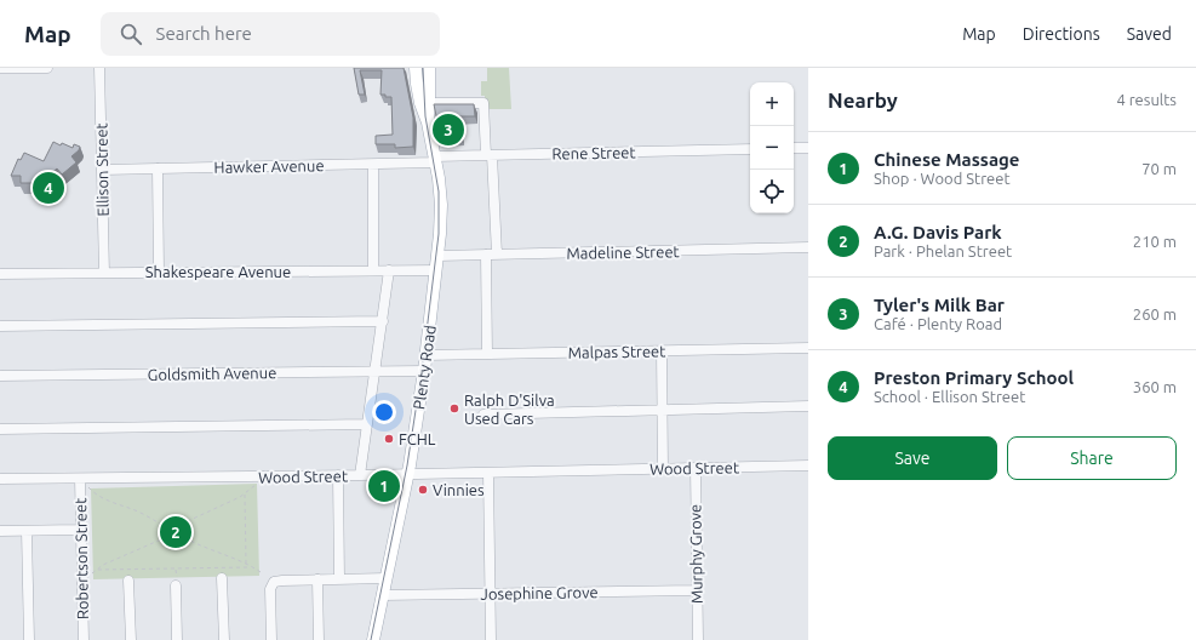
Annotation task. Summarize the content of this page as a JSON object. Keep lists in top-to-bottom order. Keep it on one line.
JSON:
{"streets":{"main road":["Plenty Road"],"street":["Rene Street","Hawker Avenue","Ellison Street","Madeline Street","Shakespeare Avenue","Malpas Street","Goldsmith Avenue","Wood Street","Murphy Grove","Robertson Street","Josephine Grove"]},"crossings":[["Rene Street","Hawker Avenue"],["Rene Street","Plenty Road"],["Hawker Avenue","Ellison Street"],["Hawker Avenue","Plenty Road"],["Ellison Street","Shakespeare Avenue"],["Madeline Street","Plenty Road"],["Shakespeare Avenue","Plenty Road"],["Malpas Street","Plenty Road"],["Plenty Road","Goldsmith Avenue"],["Plenty Road","Wood Street"],["Plenty Road","Josephine Grove"],["Wood Street","Murphy Grove"],["Wood Street","Robertson Street"],["Murphy Grove","Josephine Grove"]],"places":["Ralph D'Silva Used Cars","FCHL","Vinnies"],"page":{"header":"Map","search":"Search here","nav":["Map","Directions","Saved"],"heading":["Nearby","4 results"],"map_buttons":["+","−"],"pins":["3","4","1","2"],"list":[{"mark":"1","name":"Chinese Massage","note":"Shop · Wood Street","value":"70 m"},{"mark":"2","name":"A.G. Davis Park","note":"Park · Phelan Street","value":"210 m"},{"mark":"3","name":"Tyler's Milk Bar","note":"Café · Plenty Road","value":"260 m"},{"mark":"4","name":"Preston Primary School","note":"School · Ellison Street","value":"360 m"}],"buttons":["Save","Share"]}}
